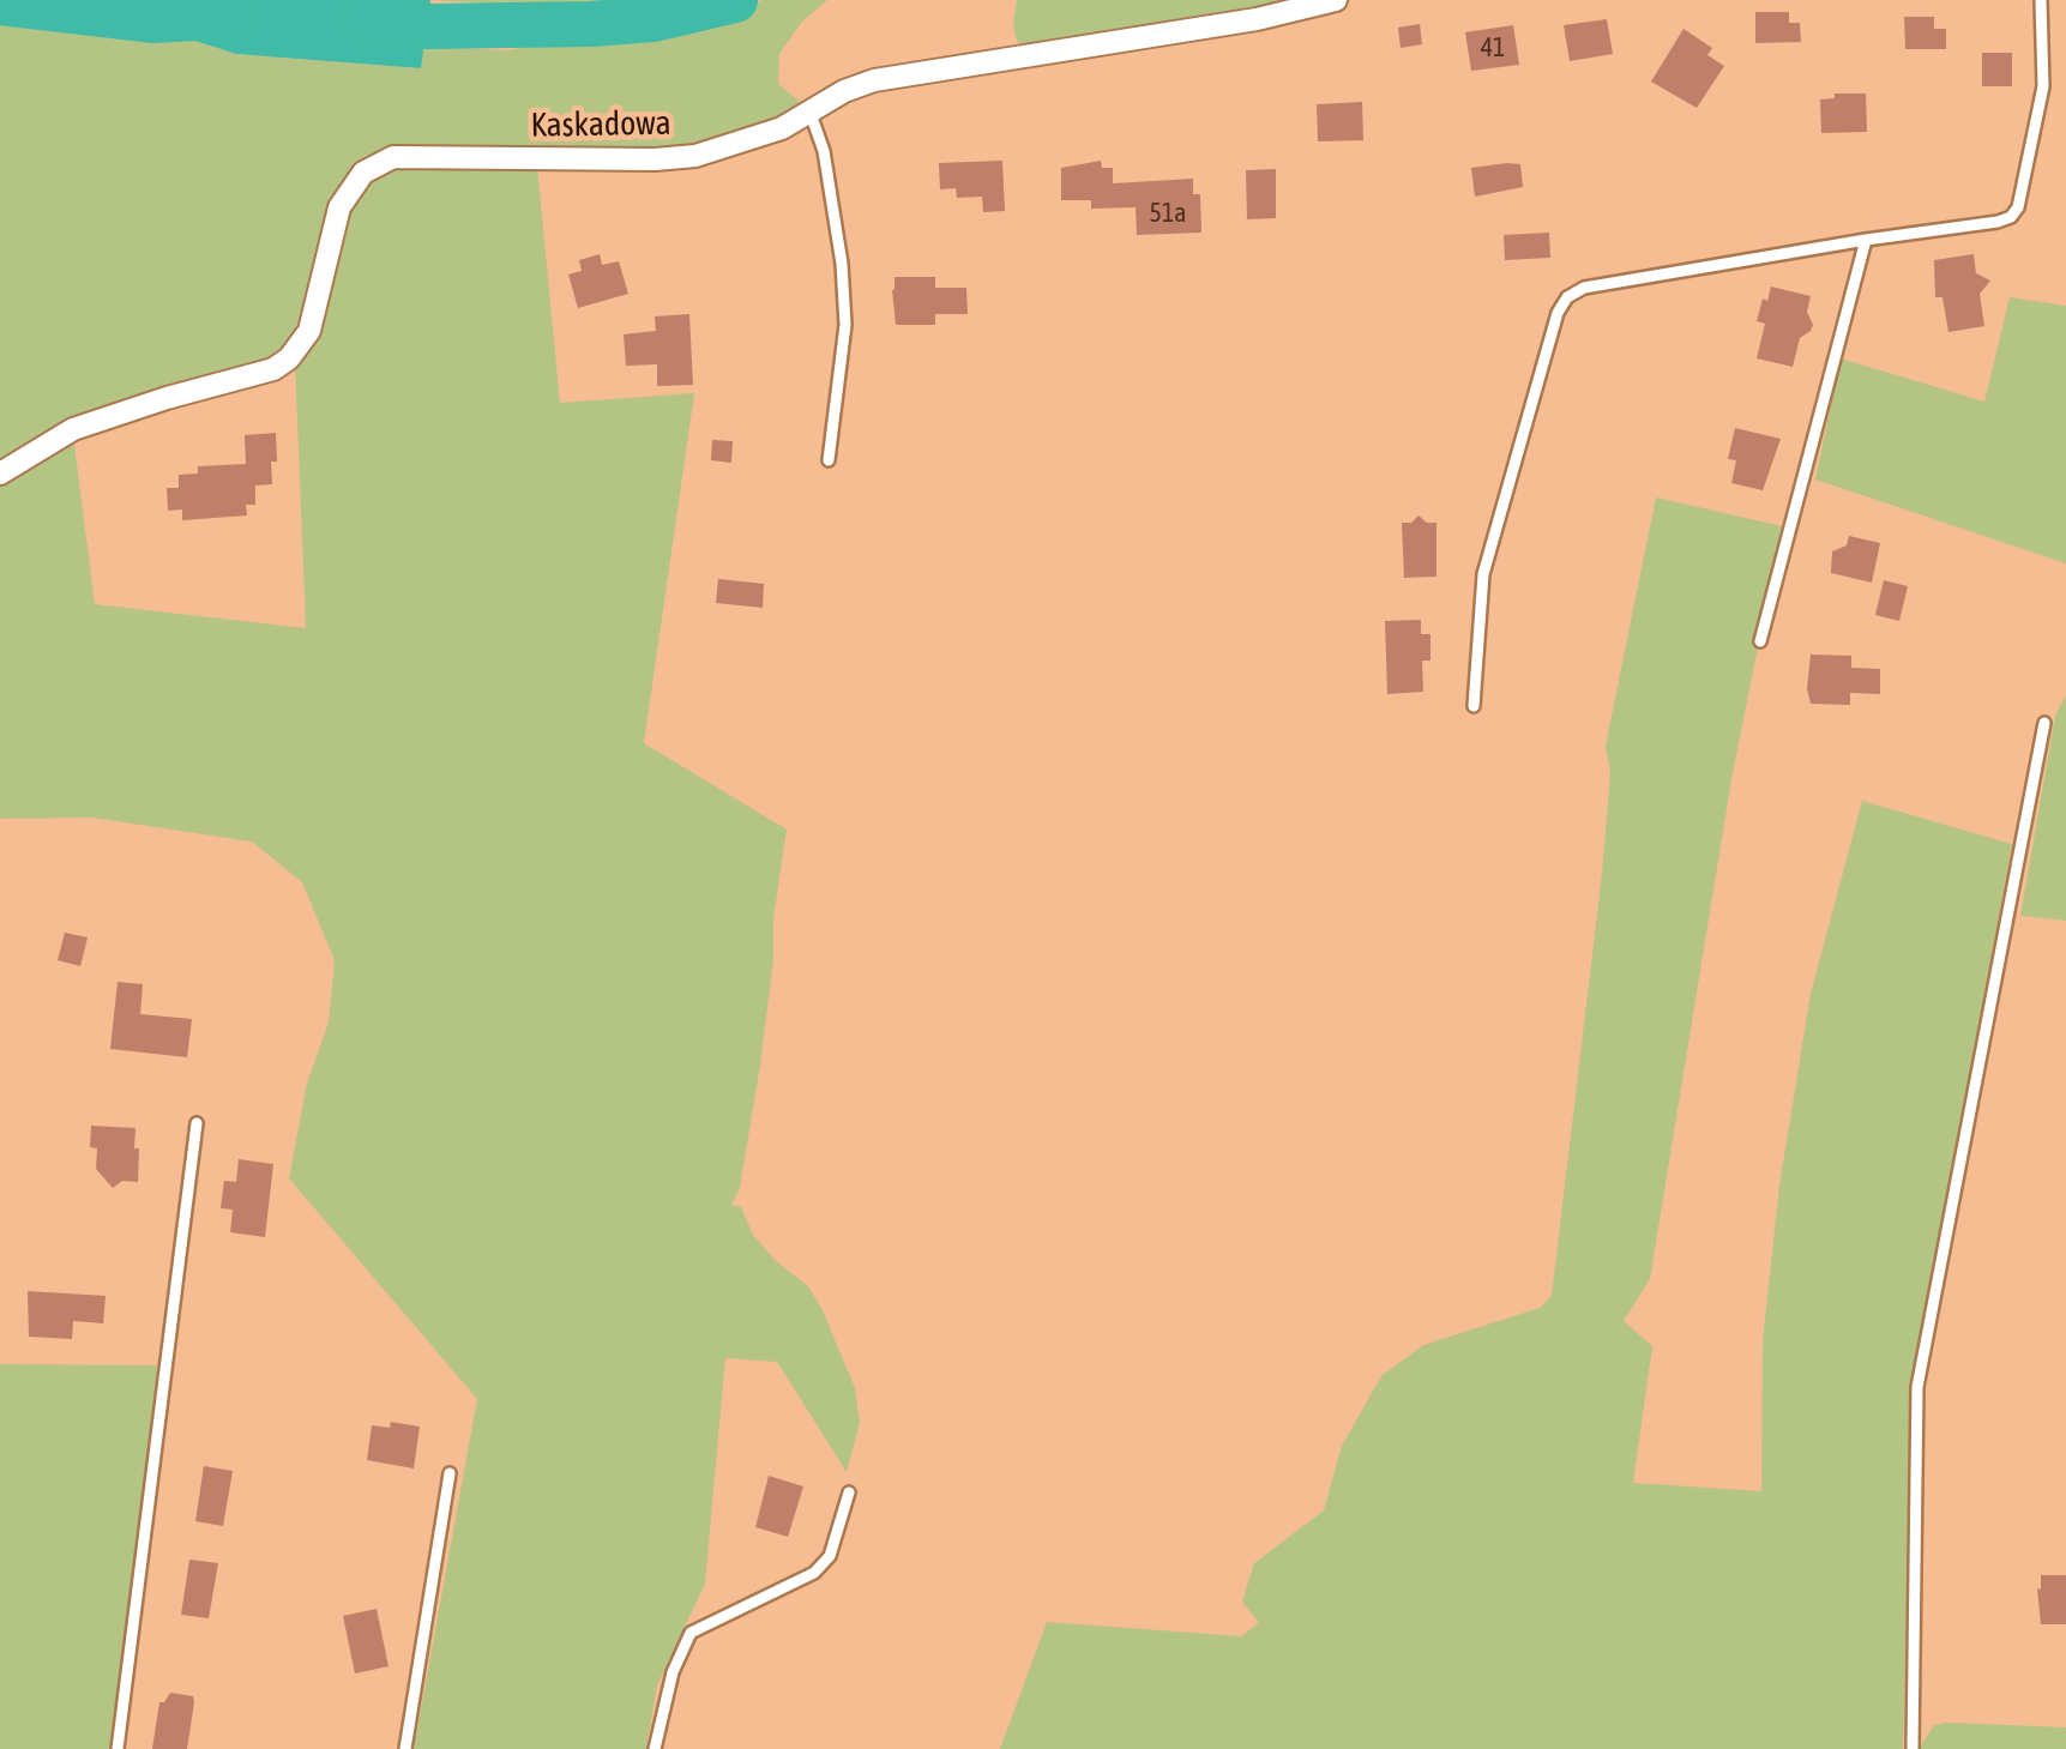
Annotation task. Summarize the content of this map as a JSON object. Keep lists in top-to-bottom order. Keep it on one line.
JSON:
{"streets":{"street":["Kaskadowa"]},"house_numbers":["41","51a"]}
